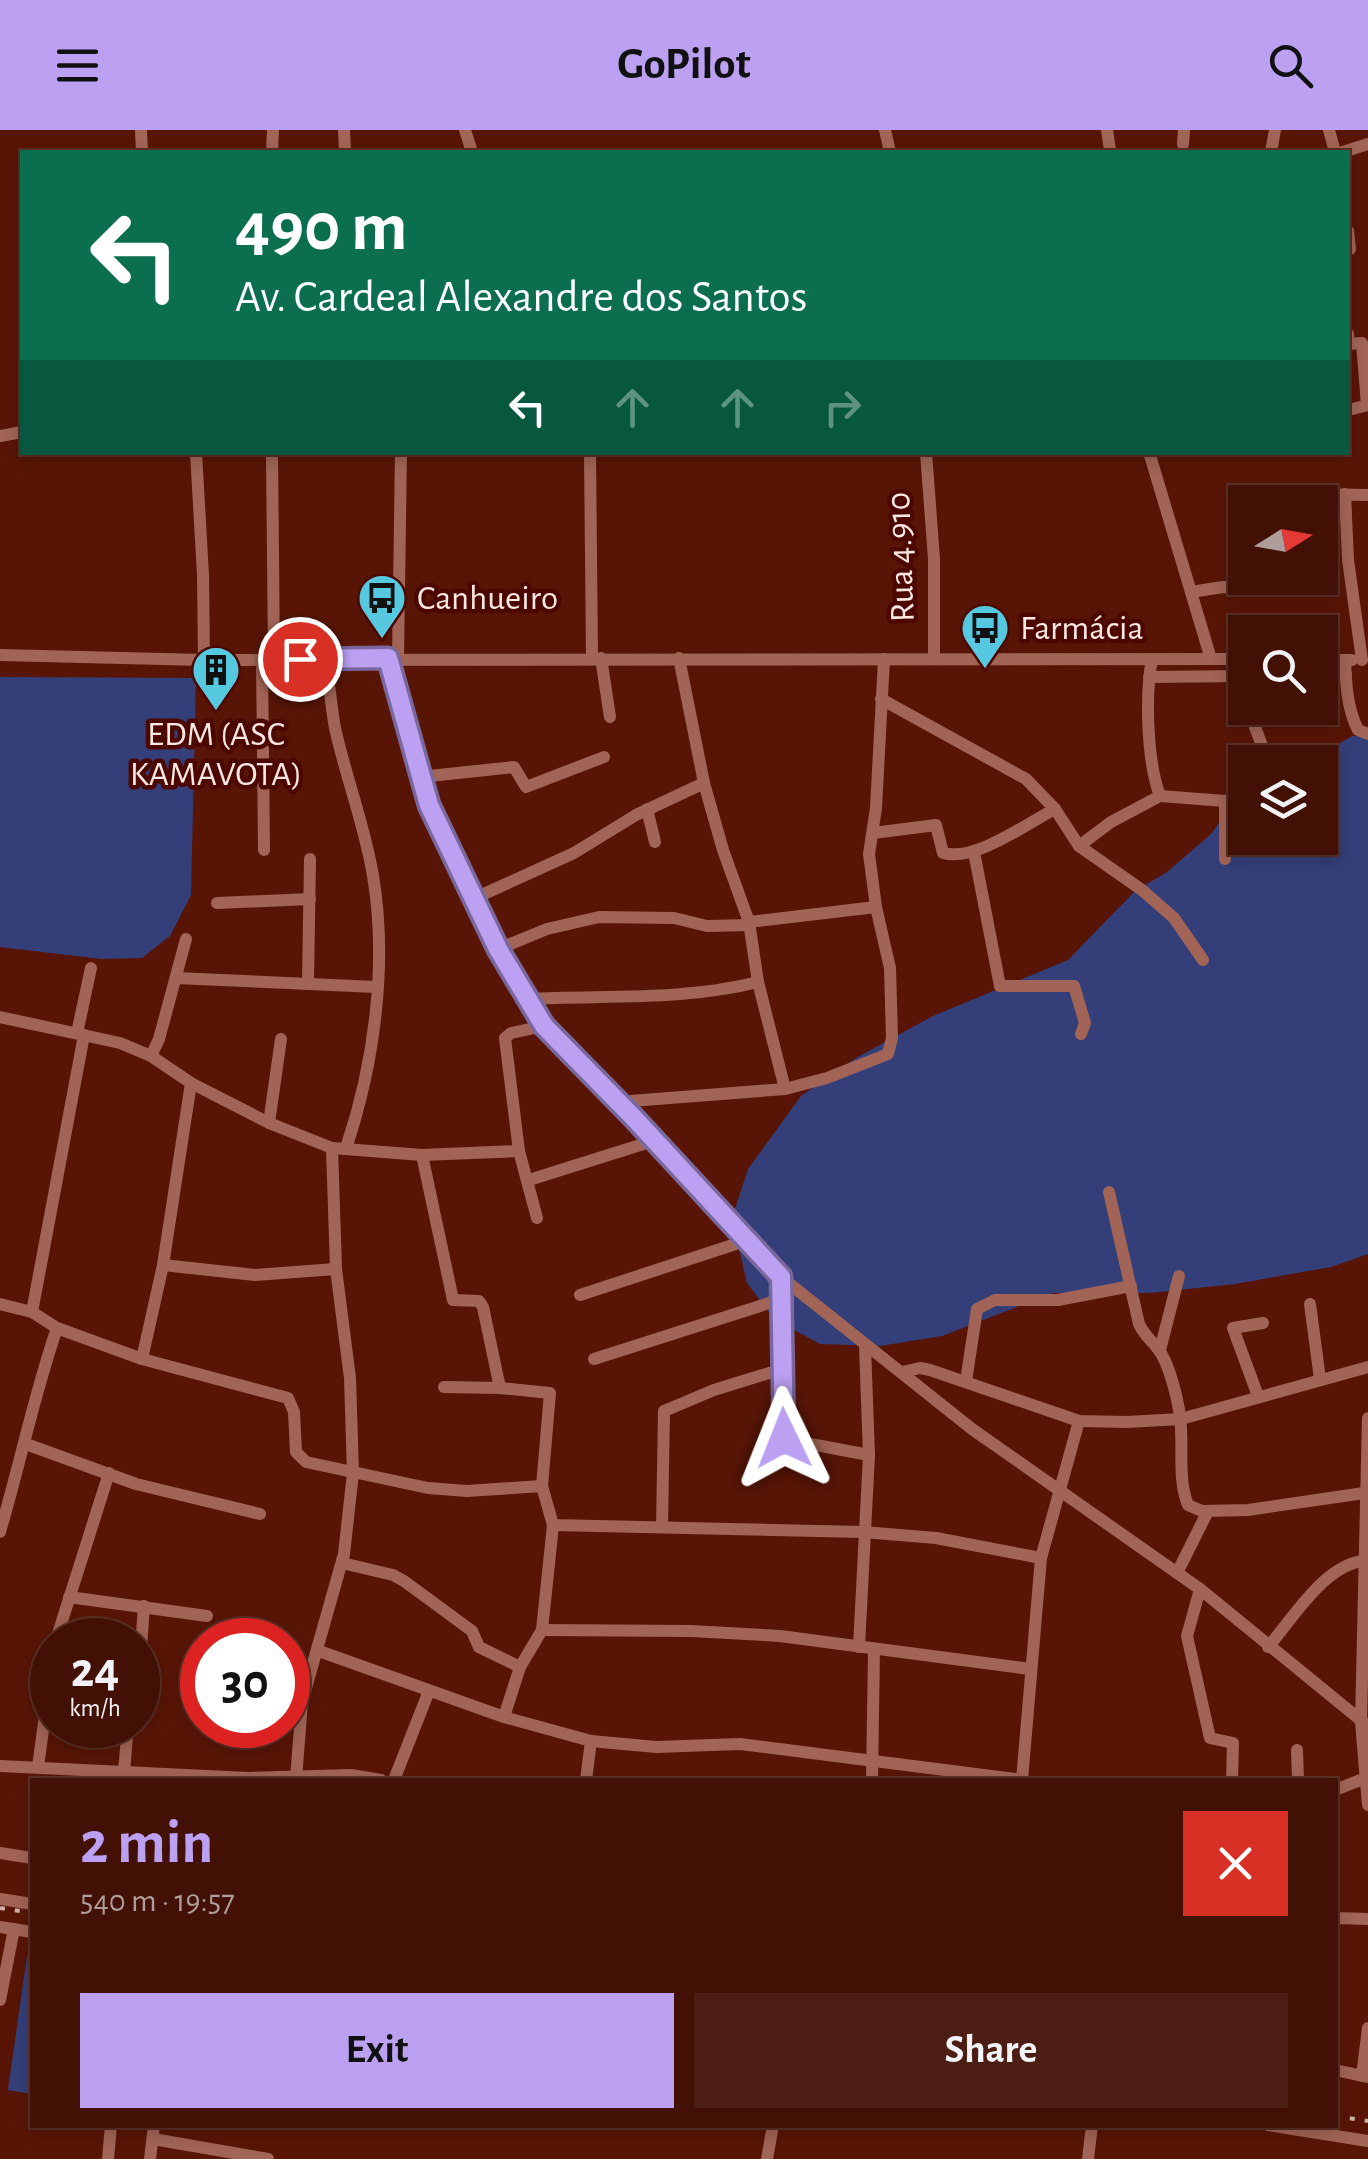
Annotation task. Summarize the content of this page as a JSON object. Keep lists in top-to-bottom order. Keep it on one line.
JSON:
{"streets":{"street":["Rua 4.910"]},"places":{"bus stop":["Canhueiro","Farmácia"],"building":["EDM (ASC KAMAVOTA)"]},"north":"right","page":{"header":"GoPilot","turn":["490 m","Av. Cardeal Alexandre dos Santos"],"speed":"24 km/h","limit":"30","heading":["2 min","540 m · 19:57"],"buttons":["Exit","Share"]}}
